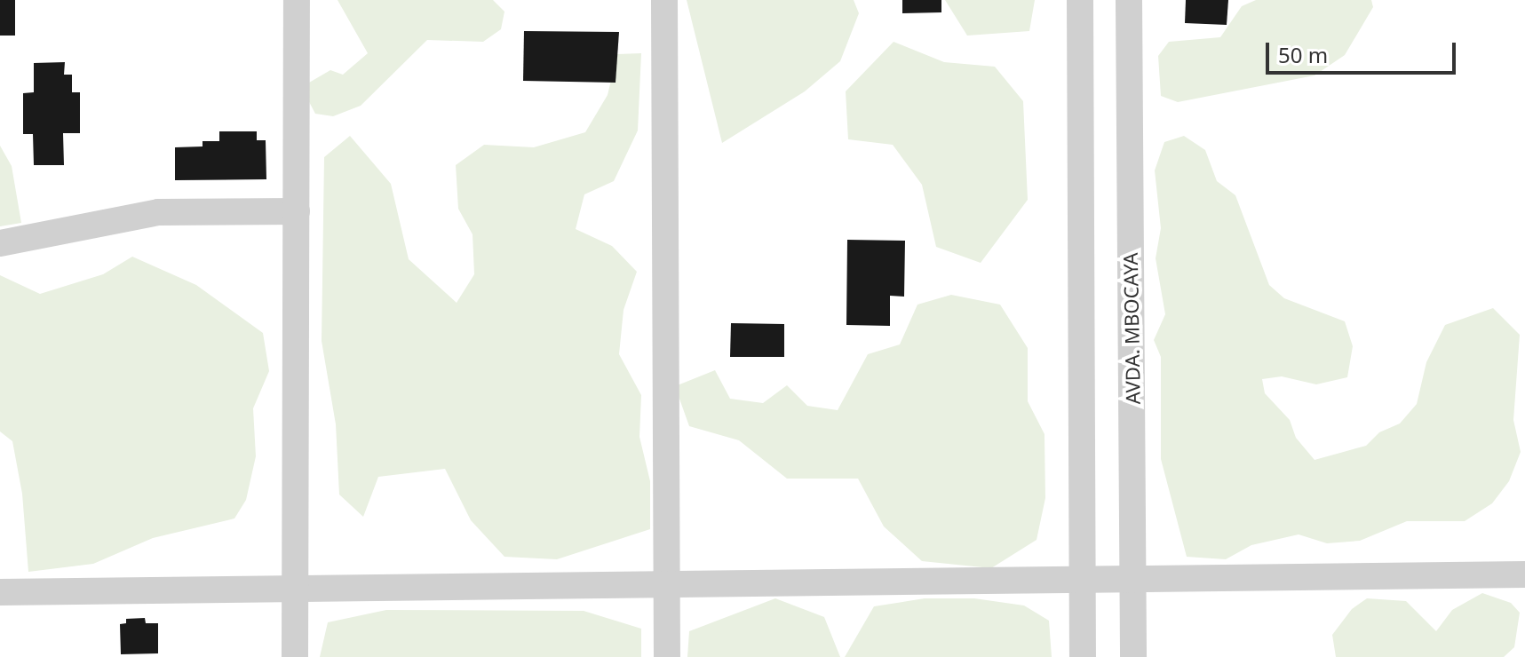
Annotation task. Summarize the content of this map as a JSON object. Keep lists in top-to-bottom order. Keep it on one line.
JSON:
{"streets":{"street":["AVDA. MBOCAYA"]},"scale_bar":"50 m"}
